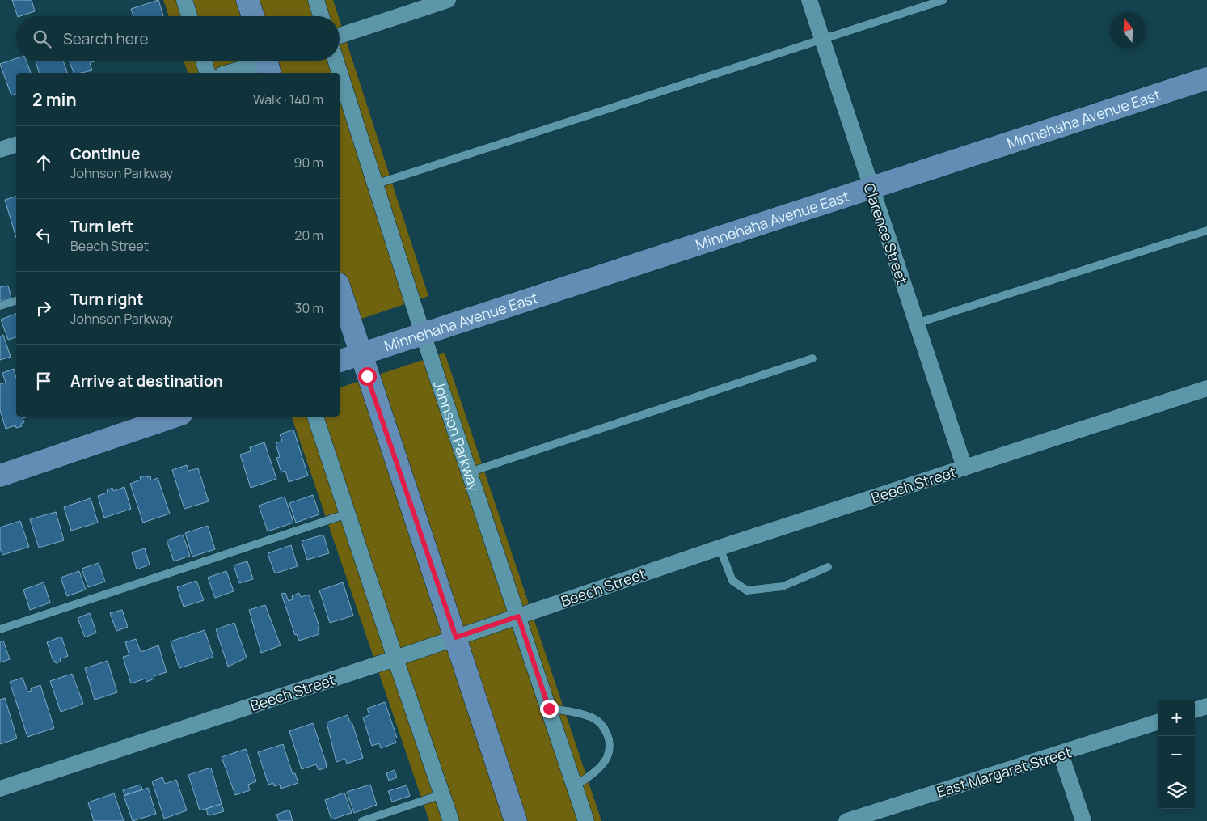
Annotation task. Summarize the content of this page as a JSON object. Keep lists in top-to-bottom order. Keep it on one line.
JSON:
{"streets":{"main road":["Minnehaha Avenue East"],"street":["Clarence Street","Johnson Parkway","Beech Street","East Margaret Street"]},"crossings":[["Minnehaha Avenue East","Clarence Street"],["Minnehaha Avenue East","Johnson Parkway"],["Clarence Street","Beech Street"],["Johnson Parkway","Beech Street"]],"north":"top","page":{"search":"Search here","heading":["2 min","Walk · 140 m"],"list":[["Continue","Johnson Parkway","90 m"],["Turn left","Beech Street","20 m"],["Turn right","Johnson Parkway","30 m"],"Arrive at destination"],"map_buttons":["+","−"]}}
